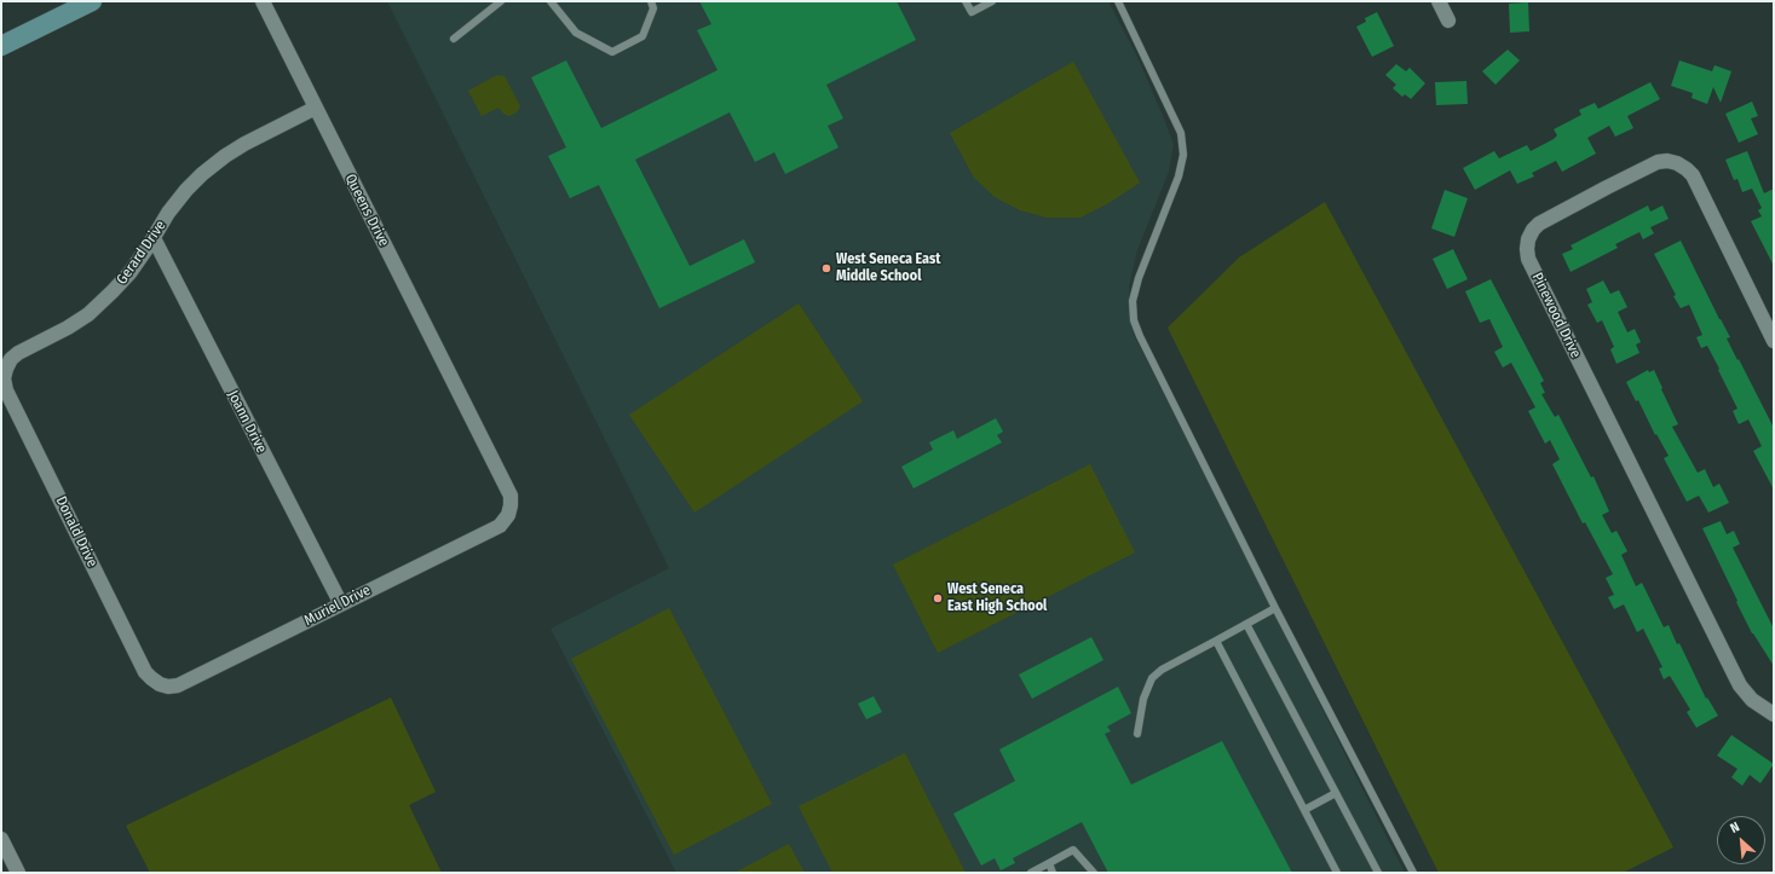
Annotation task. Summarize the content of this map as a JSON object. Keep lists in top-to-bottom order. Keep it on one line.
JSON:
{"streets":{"street":["Queens Drive","Gerard Drive","Pinewood Drive","Joann Drive","Donald Drive","Muriel Drive"]},"crossings":[["Queens Drive","Gerard Drive"],["Queens Drive","Muriel Drive"],["Gerard Drive","Joann Drive"],["Gerard Drive","Donald Drive"],["Joann Drive","Muriel Drive"],["Donald Drive","Muriel Drive"]],"places":["West Seneca East Middle School","West Seneca East High School"],"north":"top left"}
